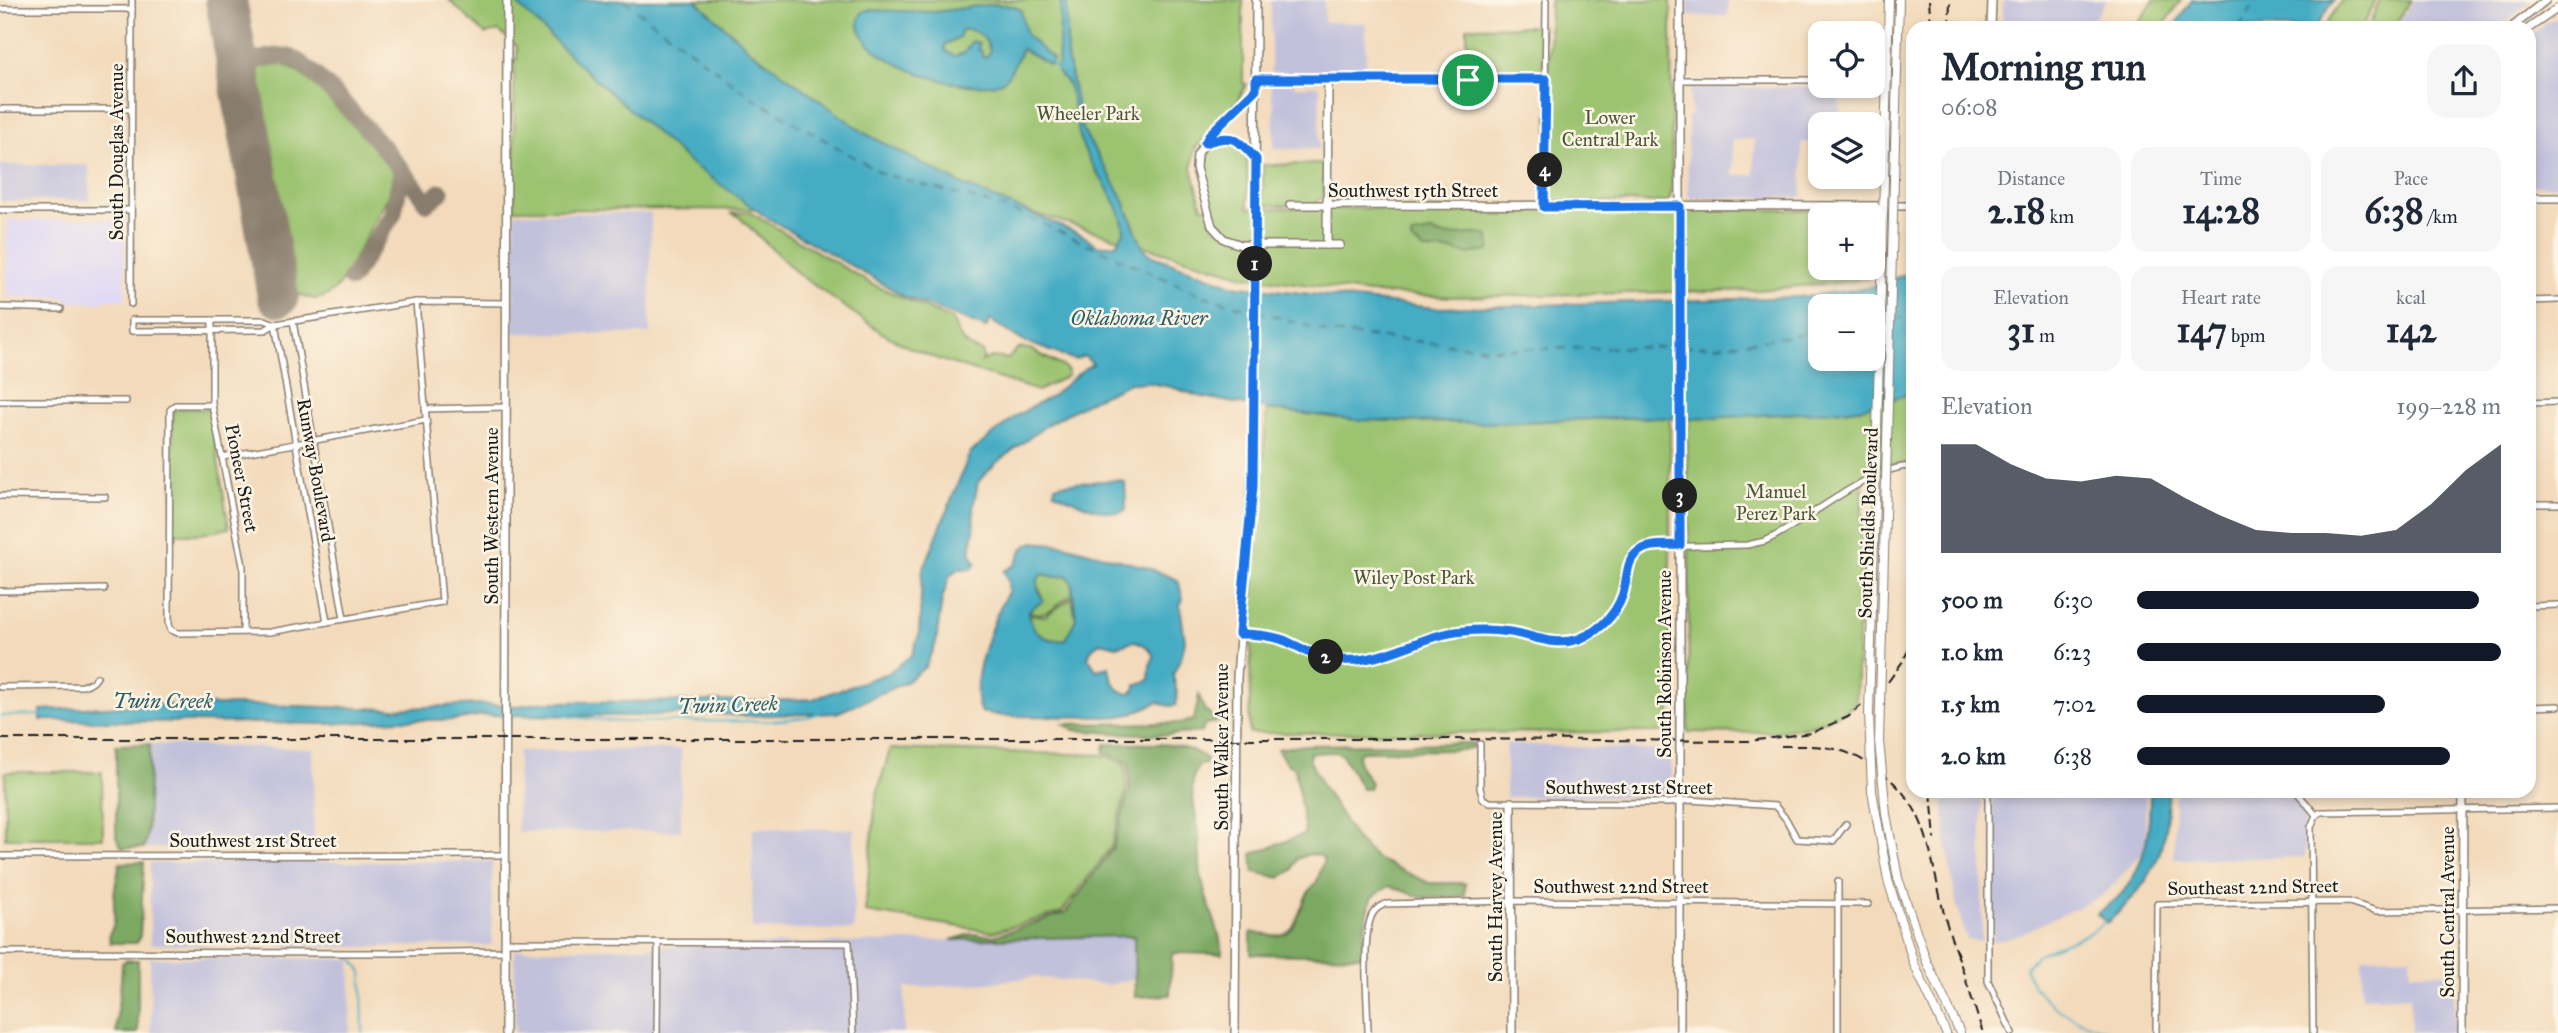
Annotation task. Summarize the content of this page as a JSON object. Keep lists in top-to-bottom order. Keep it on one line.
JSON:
{"streets":{"main road":["Southwest 15th Street","South Western Avenue","South Shields Boulevard","South Robinson Avenue","South Walker Avenue","South Harvey Avenue","South Central Avenue"],"street":["South Douglas Avenue","Runway Boulevard","Pioneer Street","Southwest 21st Street","Southwest 22nd Street","Southeast 22nd Street"]},"crossings":[["Southwest 15th Street","South Robinson Avenue"],["South Western Avenue","Southwest 21st Street"],["South Western Avenue","Southwest 22nd Street"],["South Robinson Avenue","Southwest 21st Street"],["South Robinson Avenue","Southwest 22nd Street"],["Southwest 21st Street","South Harvey Avenue"],["Southwest 22nd Street","South Harvey Avenue"],["Southeast 22nd Street","South Central Avenue"]],"water":["Oklahoma River","Twin Creek"],"parks":["Wheeler Park","Lower Central Park","Manuel Perez Park","Wiley Post Park"],"page":{"map_buttons":["+","−"],"heading":["Morning run","06:08"],"stats":[["Distance","2.18 km"],["Time","14:28"],["Pace","6:38 /km"],["Elevation","31 m"],["Heart rate","147 bpm"],["kcal","142"]],"pins":["4","1","3","2"],"chart":["Elevation","199–228 m"],"list":[{"name":"500 m","note":"6:30"},{"name":"1.0 km","note":"6:23"},{"name":"1.5 km","note":"7:02"},{"name":"2.0 km","note":"6:38"}]}}
